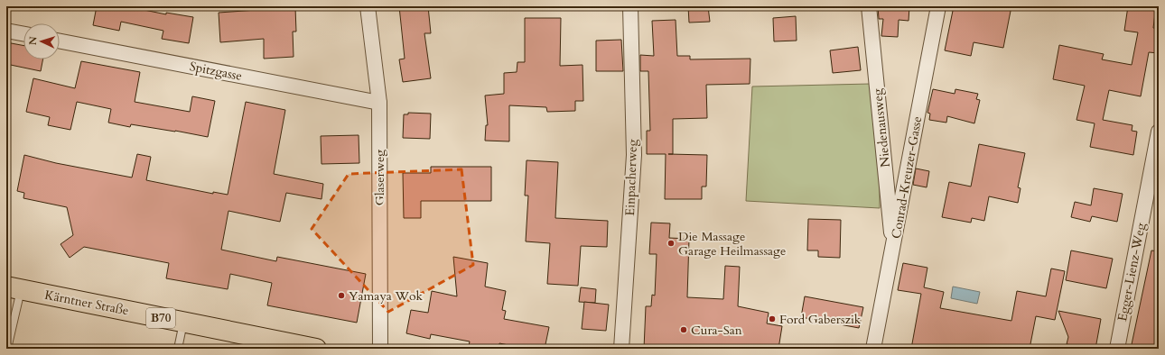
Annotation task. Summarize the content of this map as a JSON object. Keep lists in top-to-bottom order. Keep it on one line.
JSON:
{"streets":{"main road":["Kärntner Straße","B70"],"street":["Spitzgasse","Niedenausweg","Glaserweg","Einpacherweg","Conrad-Kreuzer-Gasse","Egger-Lienz-Weg"]},"crossings":[["Spitzgasse","Glaserweg"],["Niedenausweg","Conrad-Kreuzer-Gasse"]],"places":["Die Massage Garage Heilmassage","Yamaya Wok","Ford Gaberszik","Cura-San"],"north":"left"}
